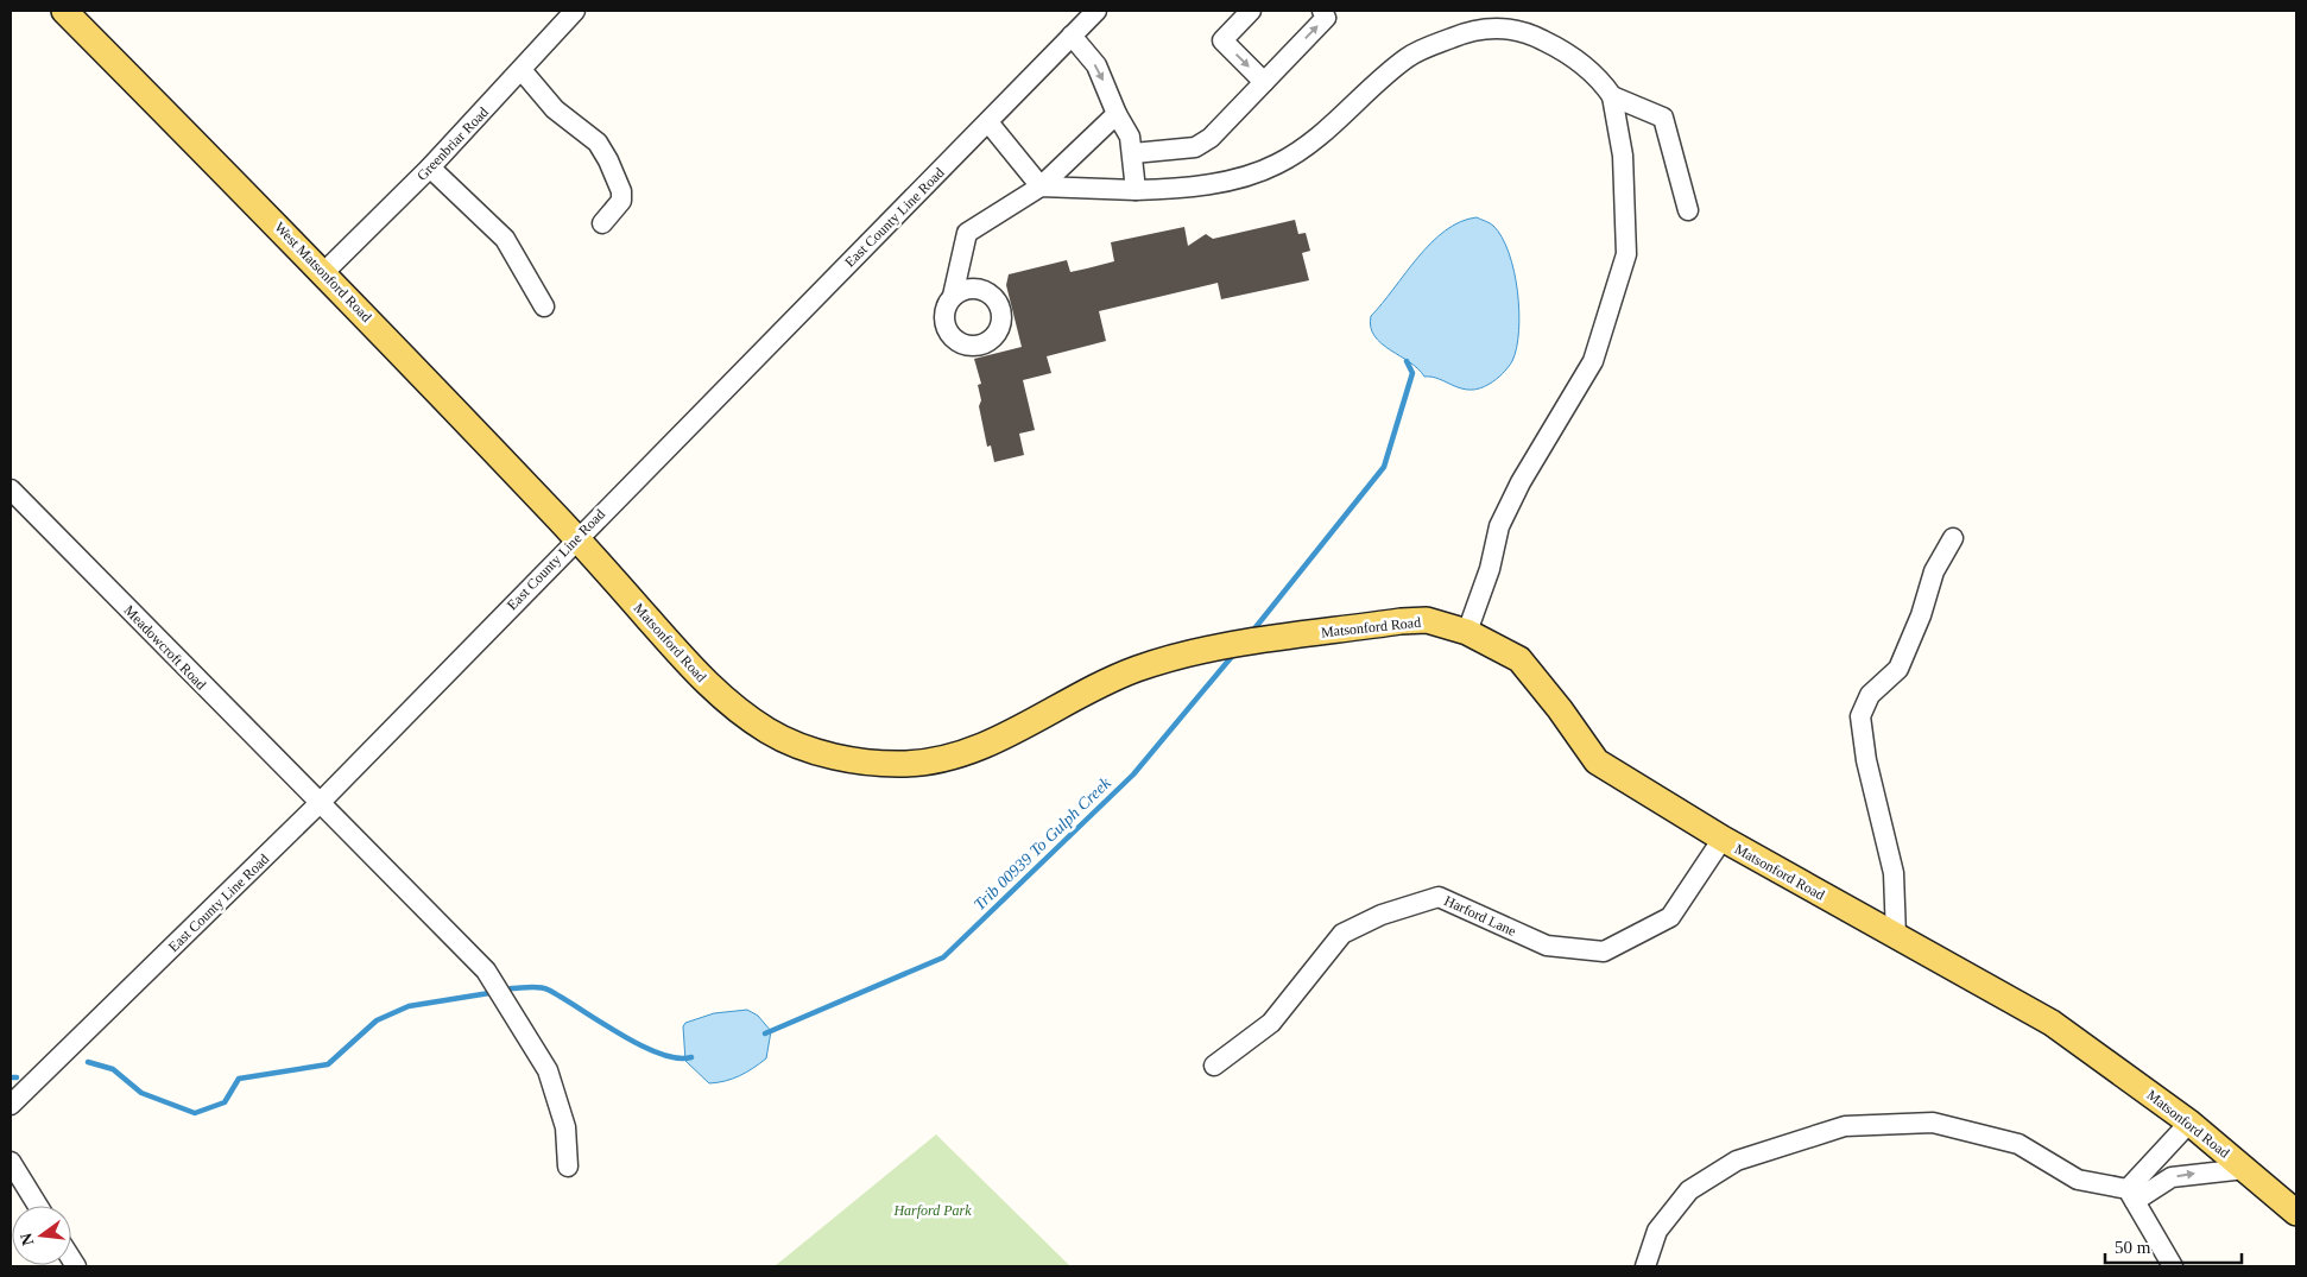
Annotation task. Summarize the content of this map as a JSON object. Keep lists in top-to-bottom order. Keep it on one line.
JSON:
{"streets":{"main road":["West Matsonford Road","Matsonford Road"],"street":["Greenbriar Road","East County Line Road","Meadowcroft Road","Harford Lane"]},"crossings":[["Greenbriar Road","West Matsonford Road"],["East County Line Road","West Matsonford Road"],["East County Line Road","Matsonford Road"],["East County Line Road","Meadowcroft Road"],["West Matsonford Road","Matsonford Road"],["Matsonford Road","Harford Lane"]],"water":["Trib 00939 To Gulph Creek"],"parks":["Harford Park"],"scale_bar":"50 m","north":"left"}
